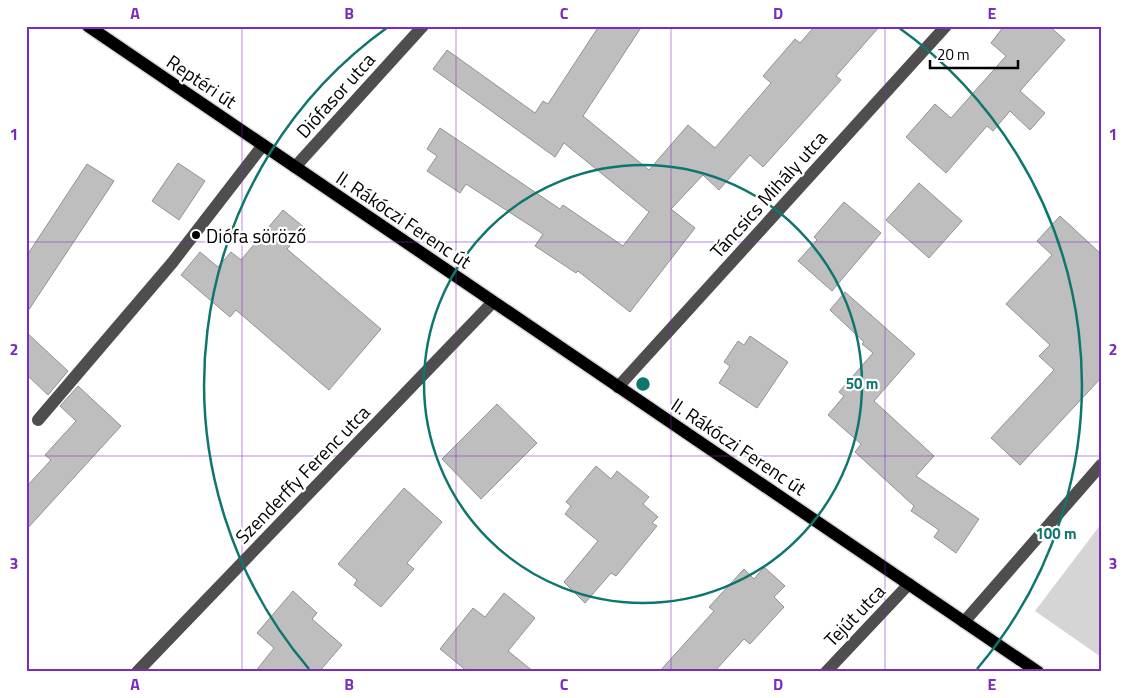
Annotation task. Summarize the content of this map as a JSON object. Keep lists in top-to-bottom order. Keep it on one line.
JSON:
{"streets":{"main road":["Reptéri út","II. Rákóczi Ferenc út"],"street":["Diófasor utca","Táncsics Mihály utca","Szenderffy Ferenc utca","Tejút utca"]},"crossings":[["Reptéri út","Diófasor utca"],["Reptéri út","II. Rákóczi Ferenc út"],["Diófasor utca","II. Rákóczi Ferenc út"],["Táncsics Mihály utca","II. Rákóczi Ferenc út"],["II. Rákóczi Ferenc út","Szenderffy Ferenc utca"],["II. Rákóczi Ferenc út","Tejút utca"]],"places":["Diófa söröző"],"scale_bar":"20 m","grid":{"columns":["A","B","C","D","E"],"rows":["1","2","3"]},"rings":["50 m","100 m"]}
